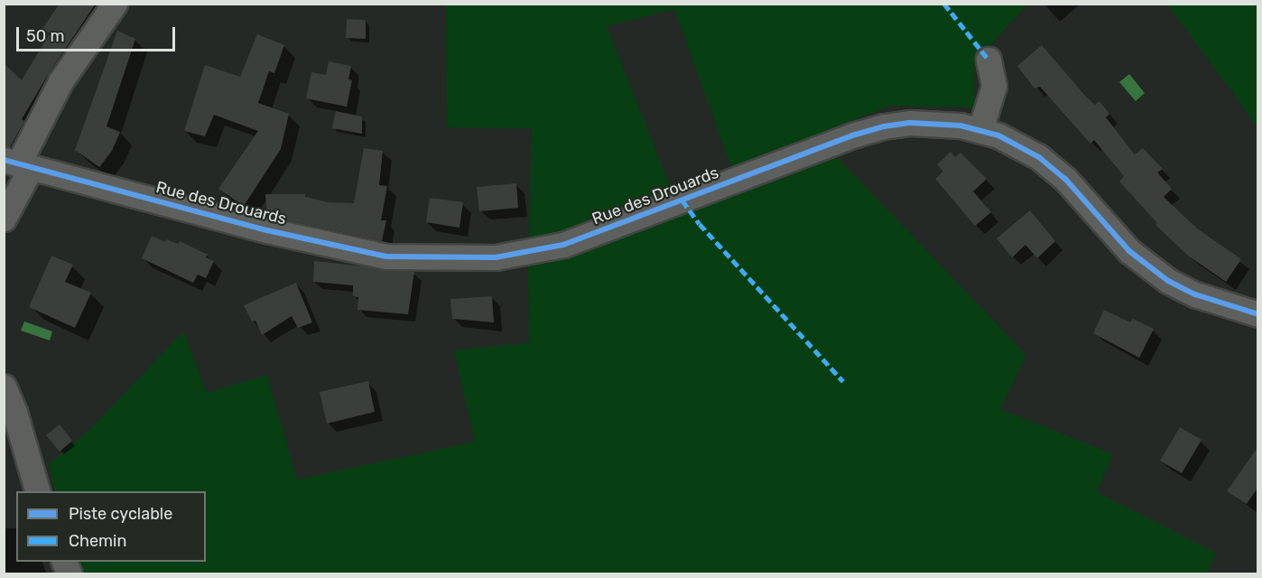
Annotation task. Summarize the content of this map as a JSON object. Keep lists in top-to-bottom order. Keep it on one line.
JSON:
{"streets":{"street":["Rue des Drouards"]},"legend":["Piste cyclable","Chemin"],"scale_bar":"50 m"}
